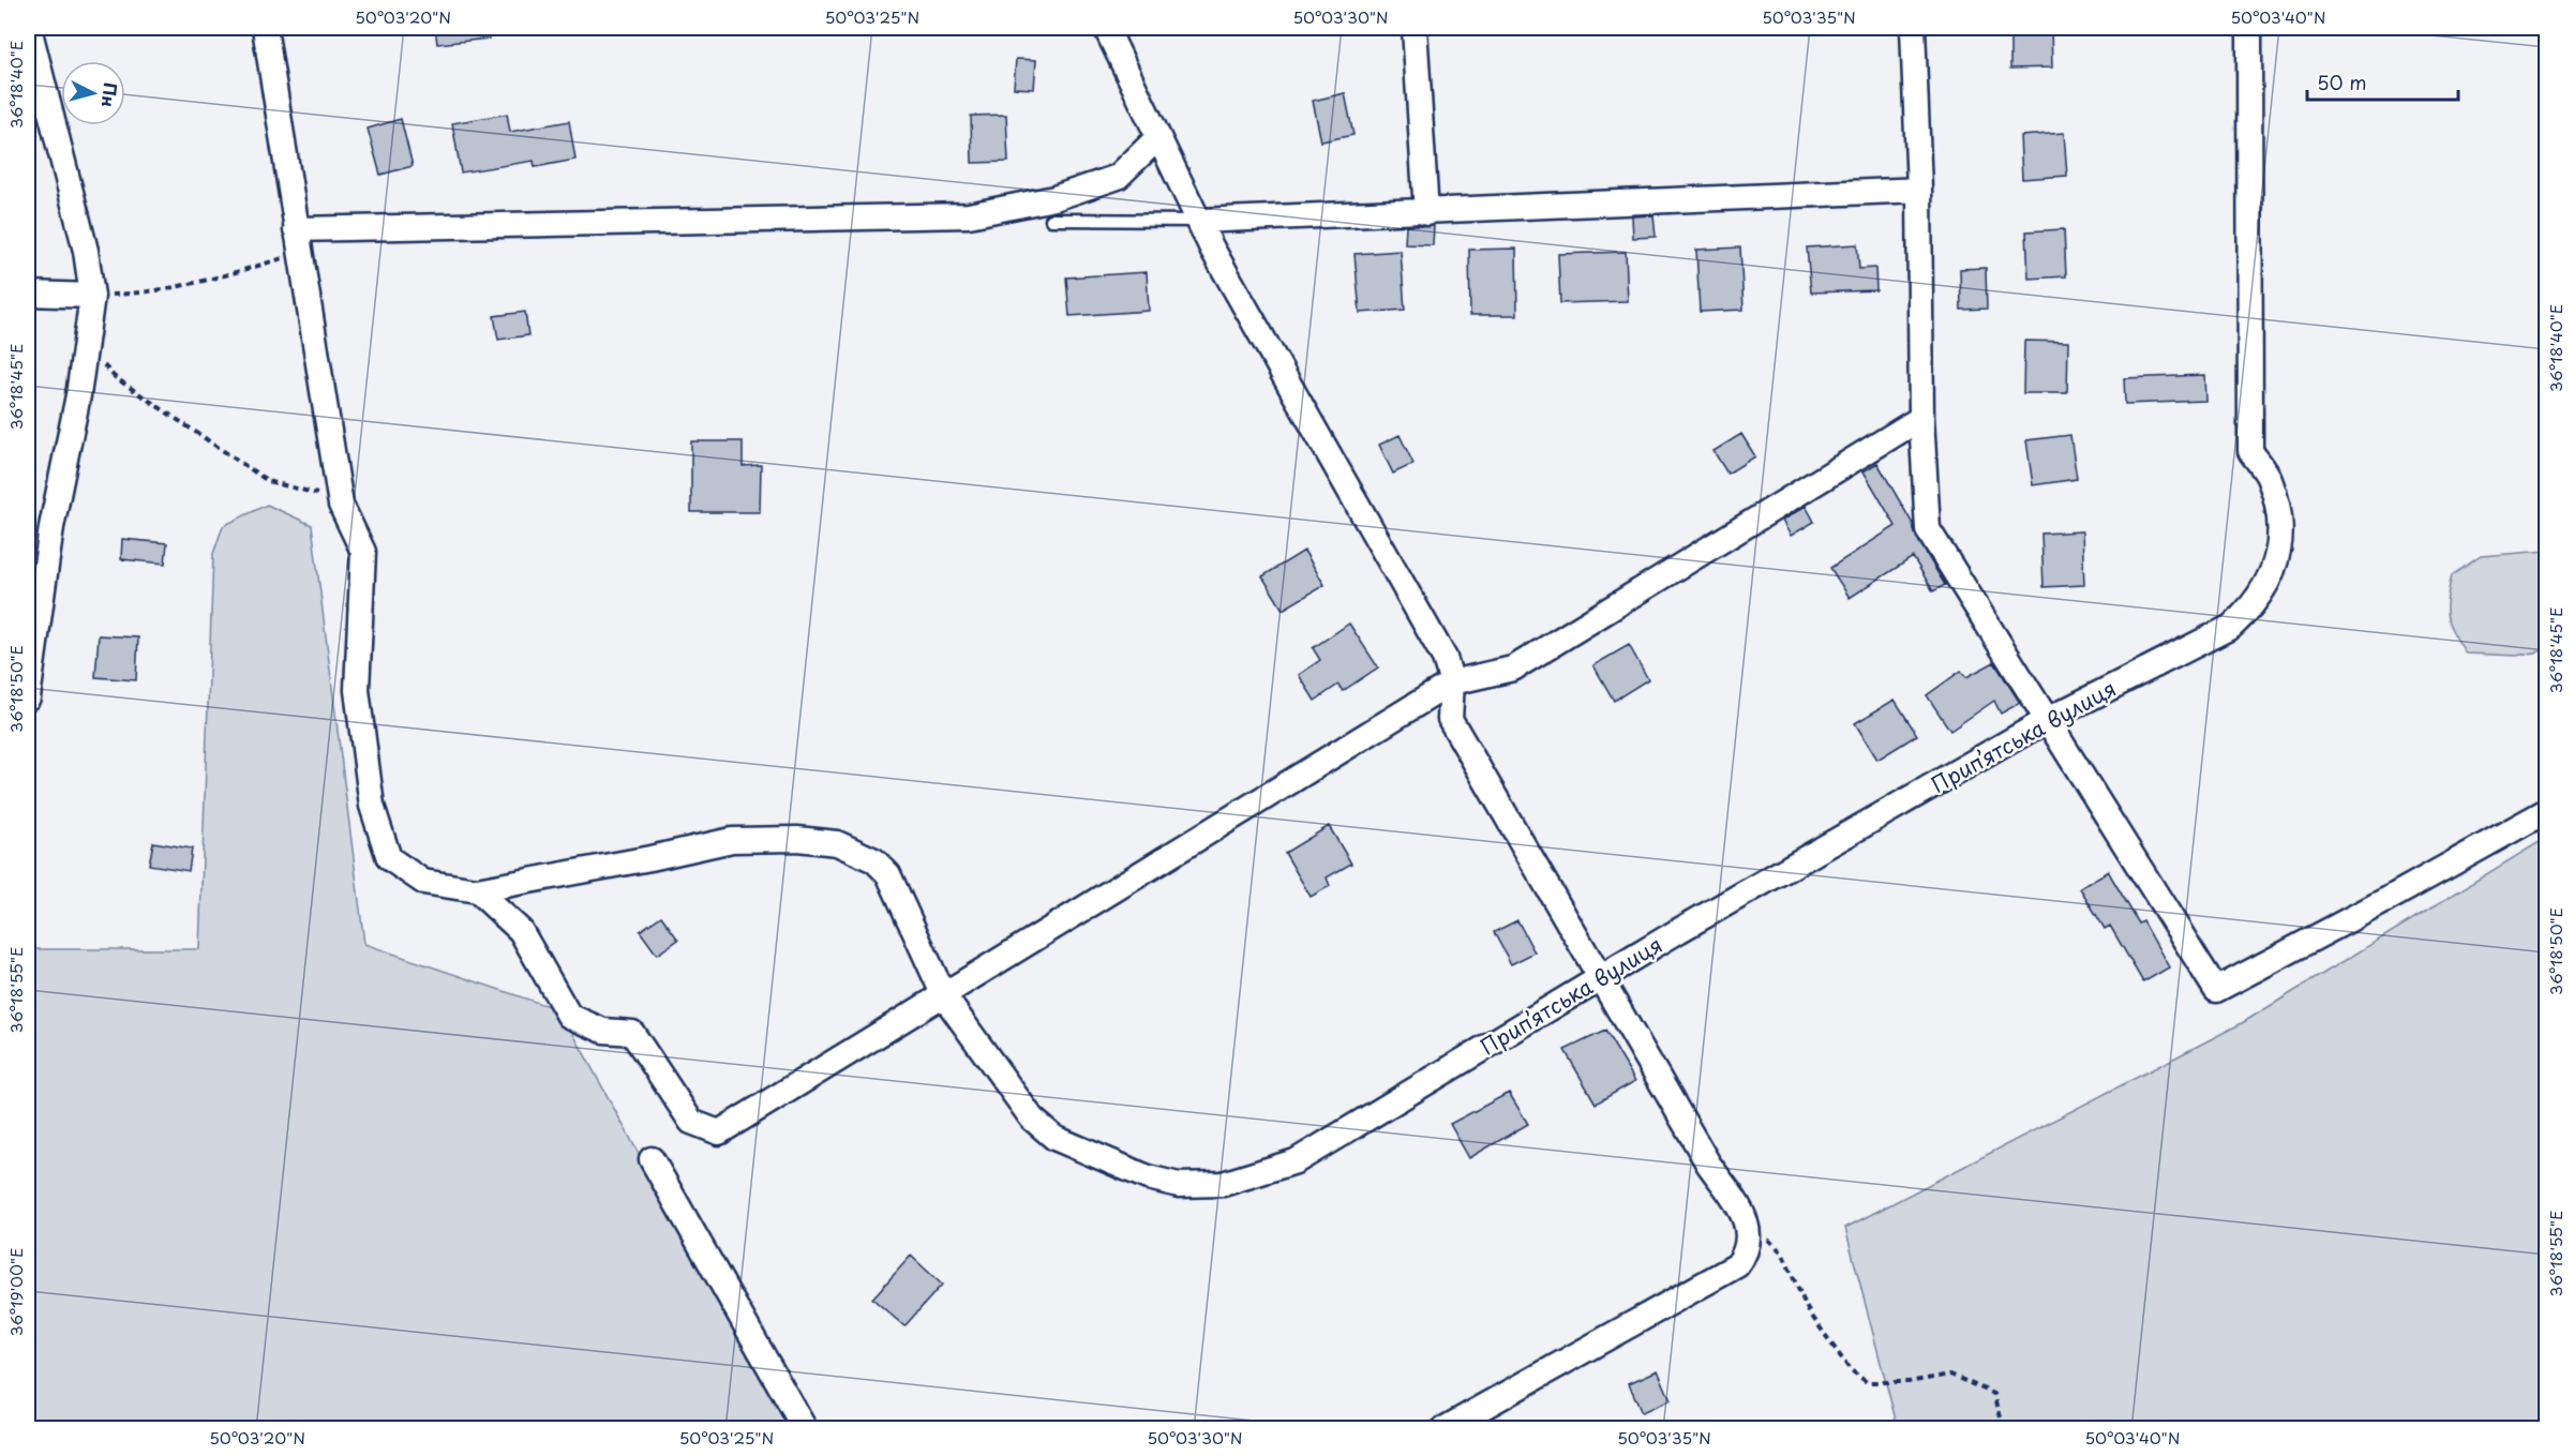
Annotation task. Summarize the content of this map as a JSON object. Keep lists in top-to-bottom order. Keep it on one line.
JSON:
{"streets":{"street":["Прип’ятська вулиця"]},"scale_bar":"50 m","north":"right","coordinates":["50°03'20\"N","50°03'25\"N","50°03'30\"N","50°03'35\"N","50°03'40\"N","36°18'40\"E","36°18'45\"E","36°18'50\"E","36°18'55\"E","36°19'00\"E"]}
